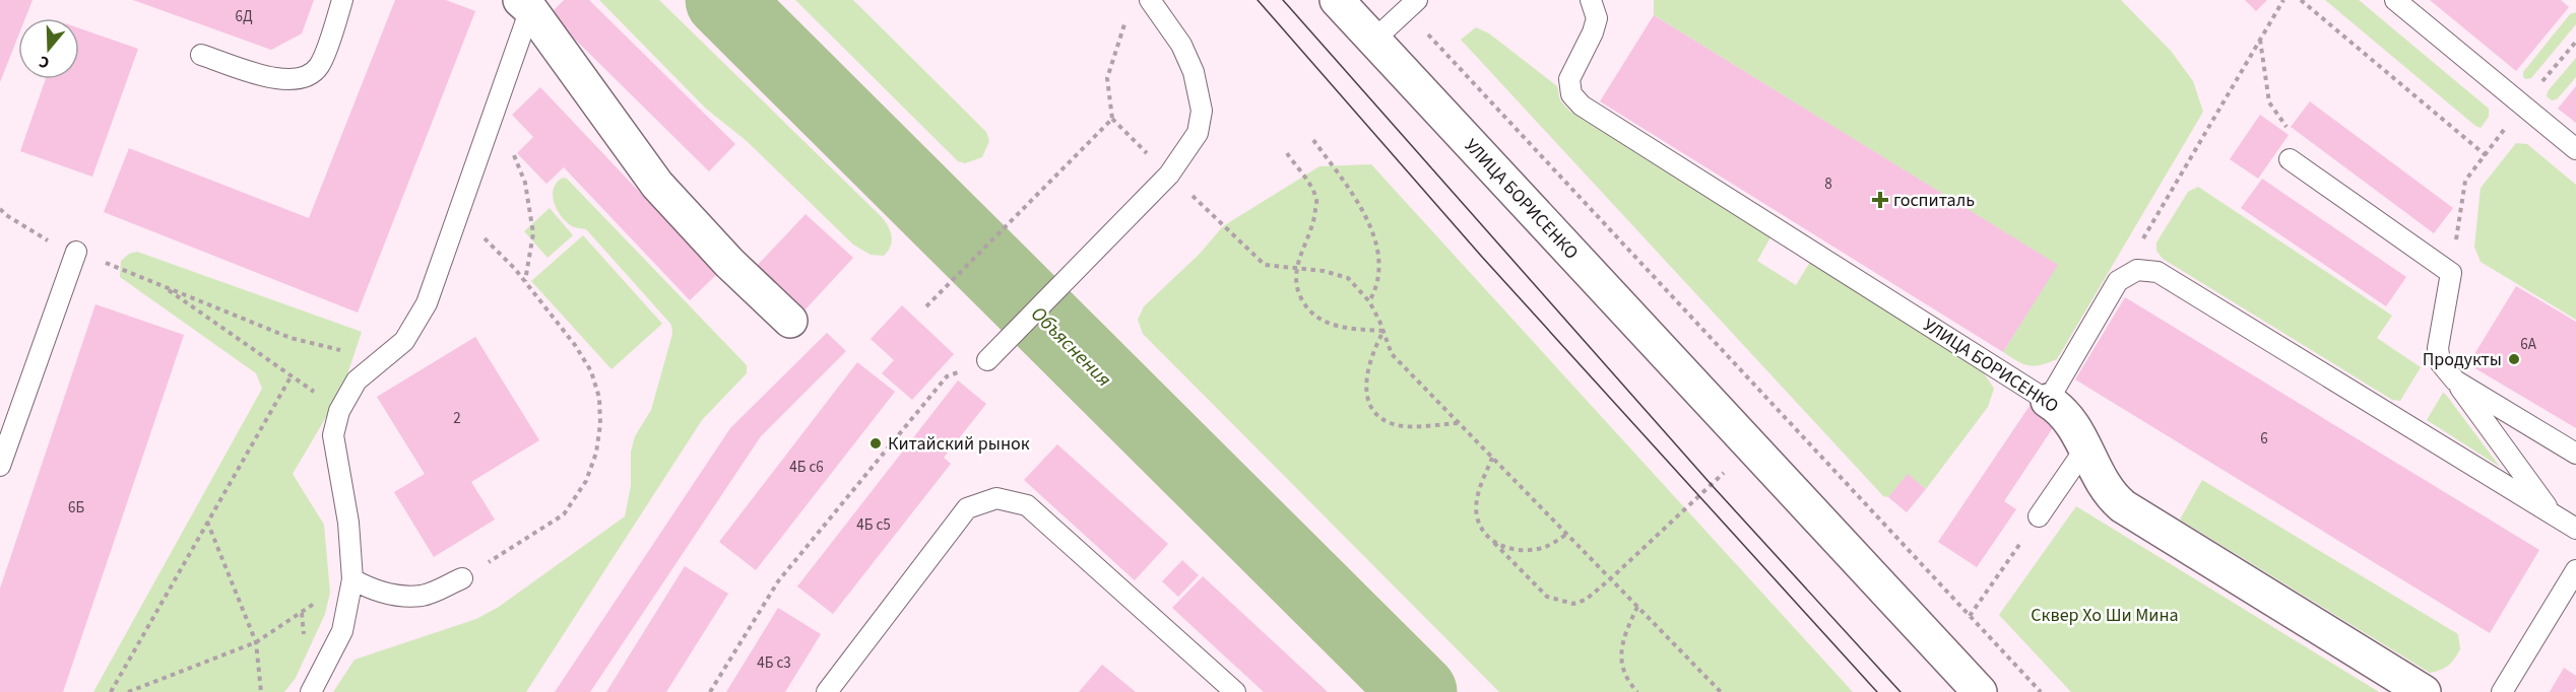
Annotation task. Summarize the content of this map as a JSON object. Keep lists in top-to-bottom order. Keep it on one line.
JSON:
{"streets":{"main road":["УЛИЦА БОРИСЕНКО"]},"water":["Объяснения"],"parks":["Сквер Хо Ши Мина"],"places":{"health":["госпиталь"],"other":["Продукты","Китайский рынок"]},"house_numbers":["6Д","8","6А","2","6","4Б с6","6Б","4Б с5","4Б с3"],"north":"bottom"}
